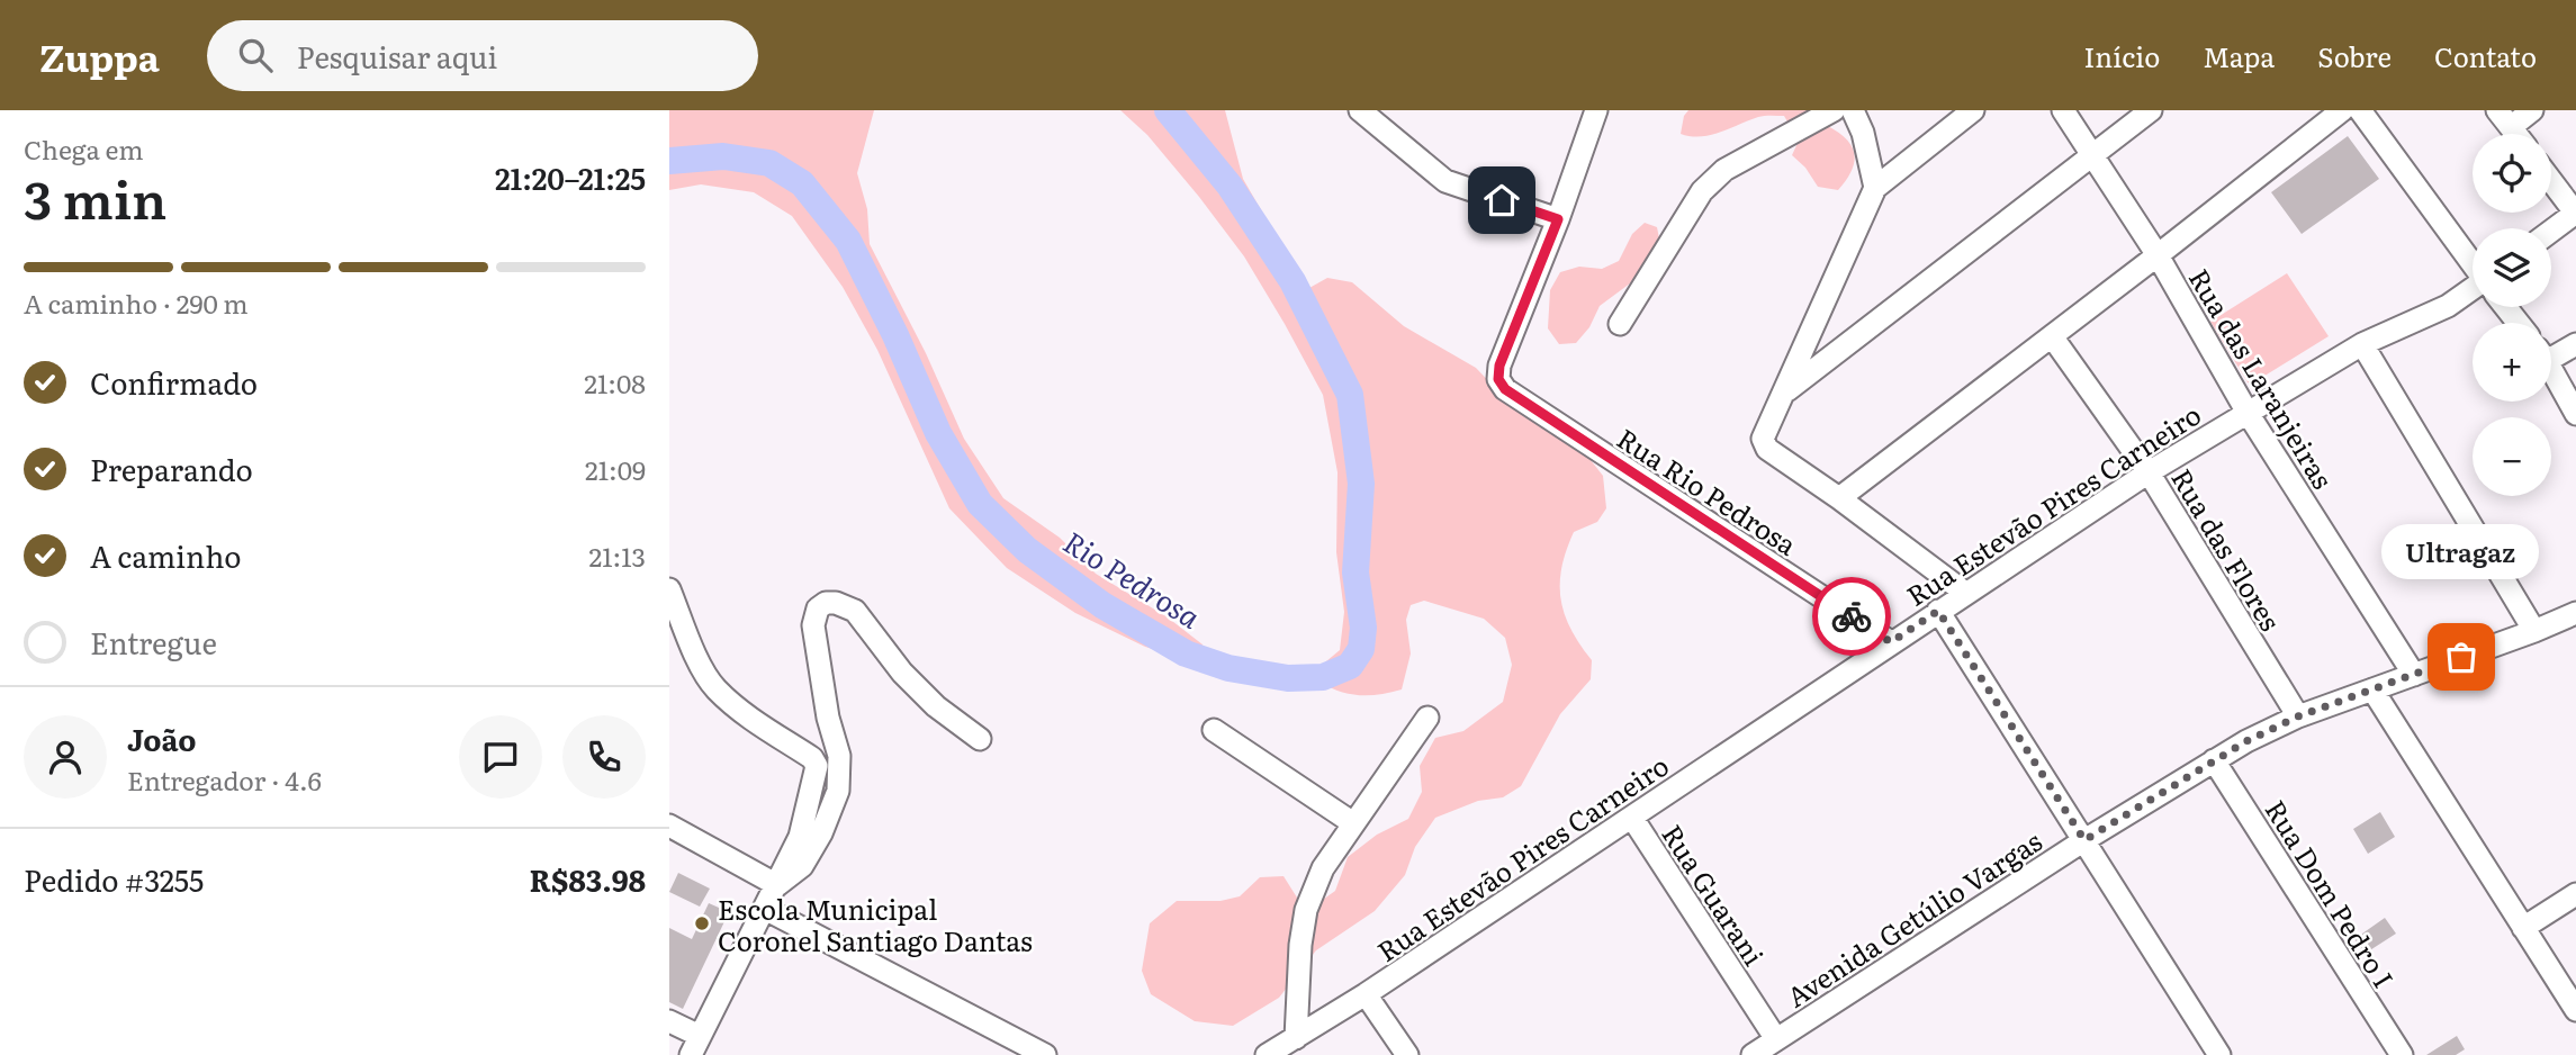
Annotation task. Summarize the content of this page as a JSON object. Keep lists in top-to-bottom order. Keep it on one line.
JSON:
{"streets":{"street":["Rua das Laranjeiras","Rua Rio Pedrosa","Rua Estevão Pires Carneiro","Rua das Flores","Rua Dom Pedro I","Rua Guarani","Avenida Getúlio Vargas"]},"crossings":[["Rua das Laranjeiras","Rua Estevão Pires Carneiro"],["Rua das Laranjeiras","Avenida Getúlio Vargas"],["Rua Rio Pedrosa","Rua Estevão Pires Carneiro"],["Rua Estevão Pires Carneiro","Rua das Flores"],["Rua Estevão Pires Carneiro","Rua Guarani"],["Rua das Flores","Avenida Getúlio Vargas"],["Rua Dom Pedro I","Avenida Getúlio Vargas"],["Rua Guarani","Avenida Getúlio Vargas"]],"water":["Rio Pedrosa"],"places":["Ultragaz","Escola Municipal Coronel Santiago Dantas"],"page":{"header":"Zuppa","search":"Pesquisar aqui","nav":["Início","Mapa","Sobre","Contato"],"heading":["3 min","Chega em","21:20–21:25"],"panel":["João","Entregador · 4.6","Pedido #3255","R$83.98"],"map_buttons":["+","−"],"bar":"A caminho · 290 m","list":[["Confirmado","21:08"],["Preparando","21:09"],["A caminho","21:13"],"Entregue"],"bubble":"Ultragaz"}}
